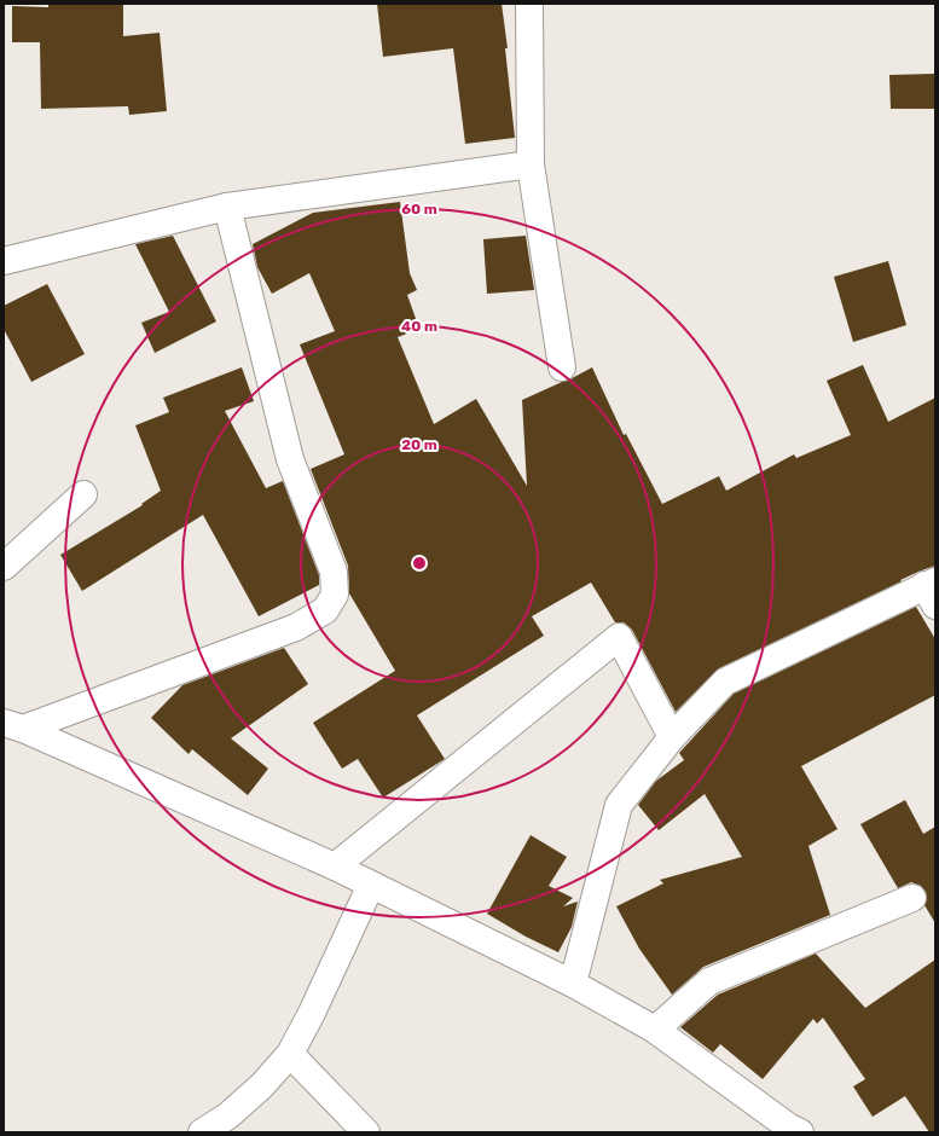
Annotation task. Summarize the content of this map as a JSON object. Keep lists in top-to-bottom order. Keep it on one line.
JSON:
{"rings":["60 m","40 m","20 m"]}
